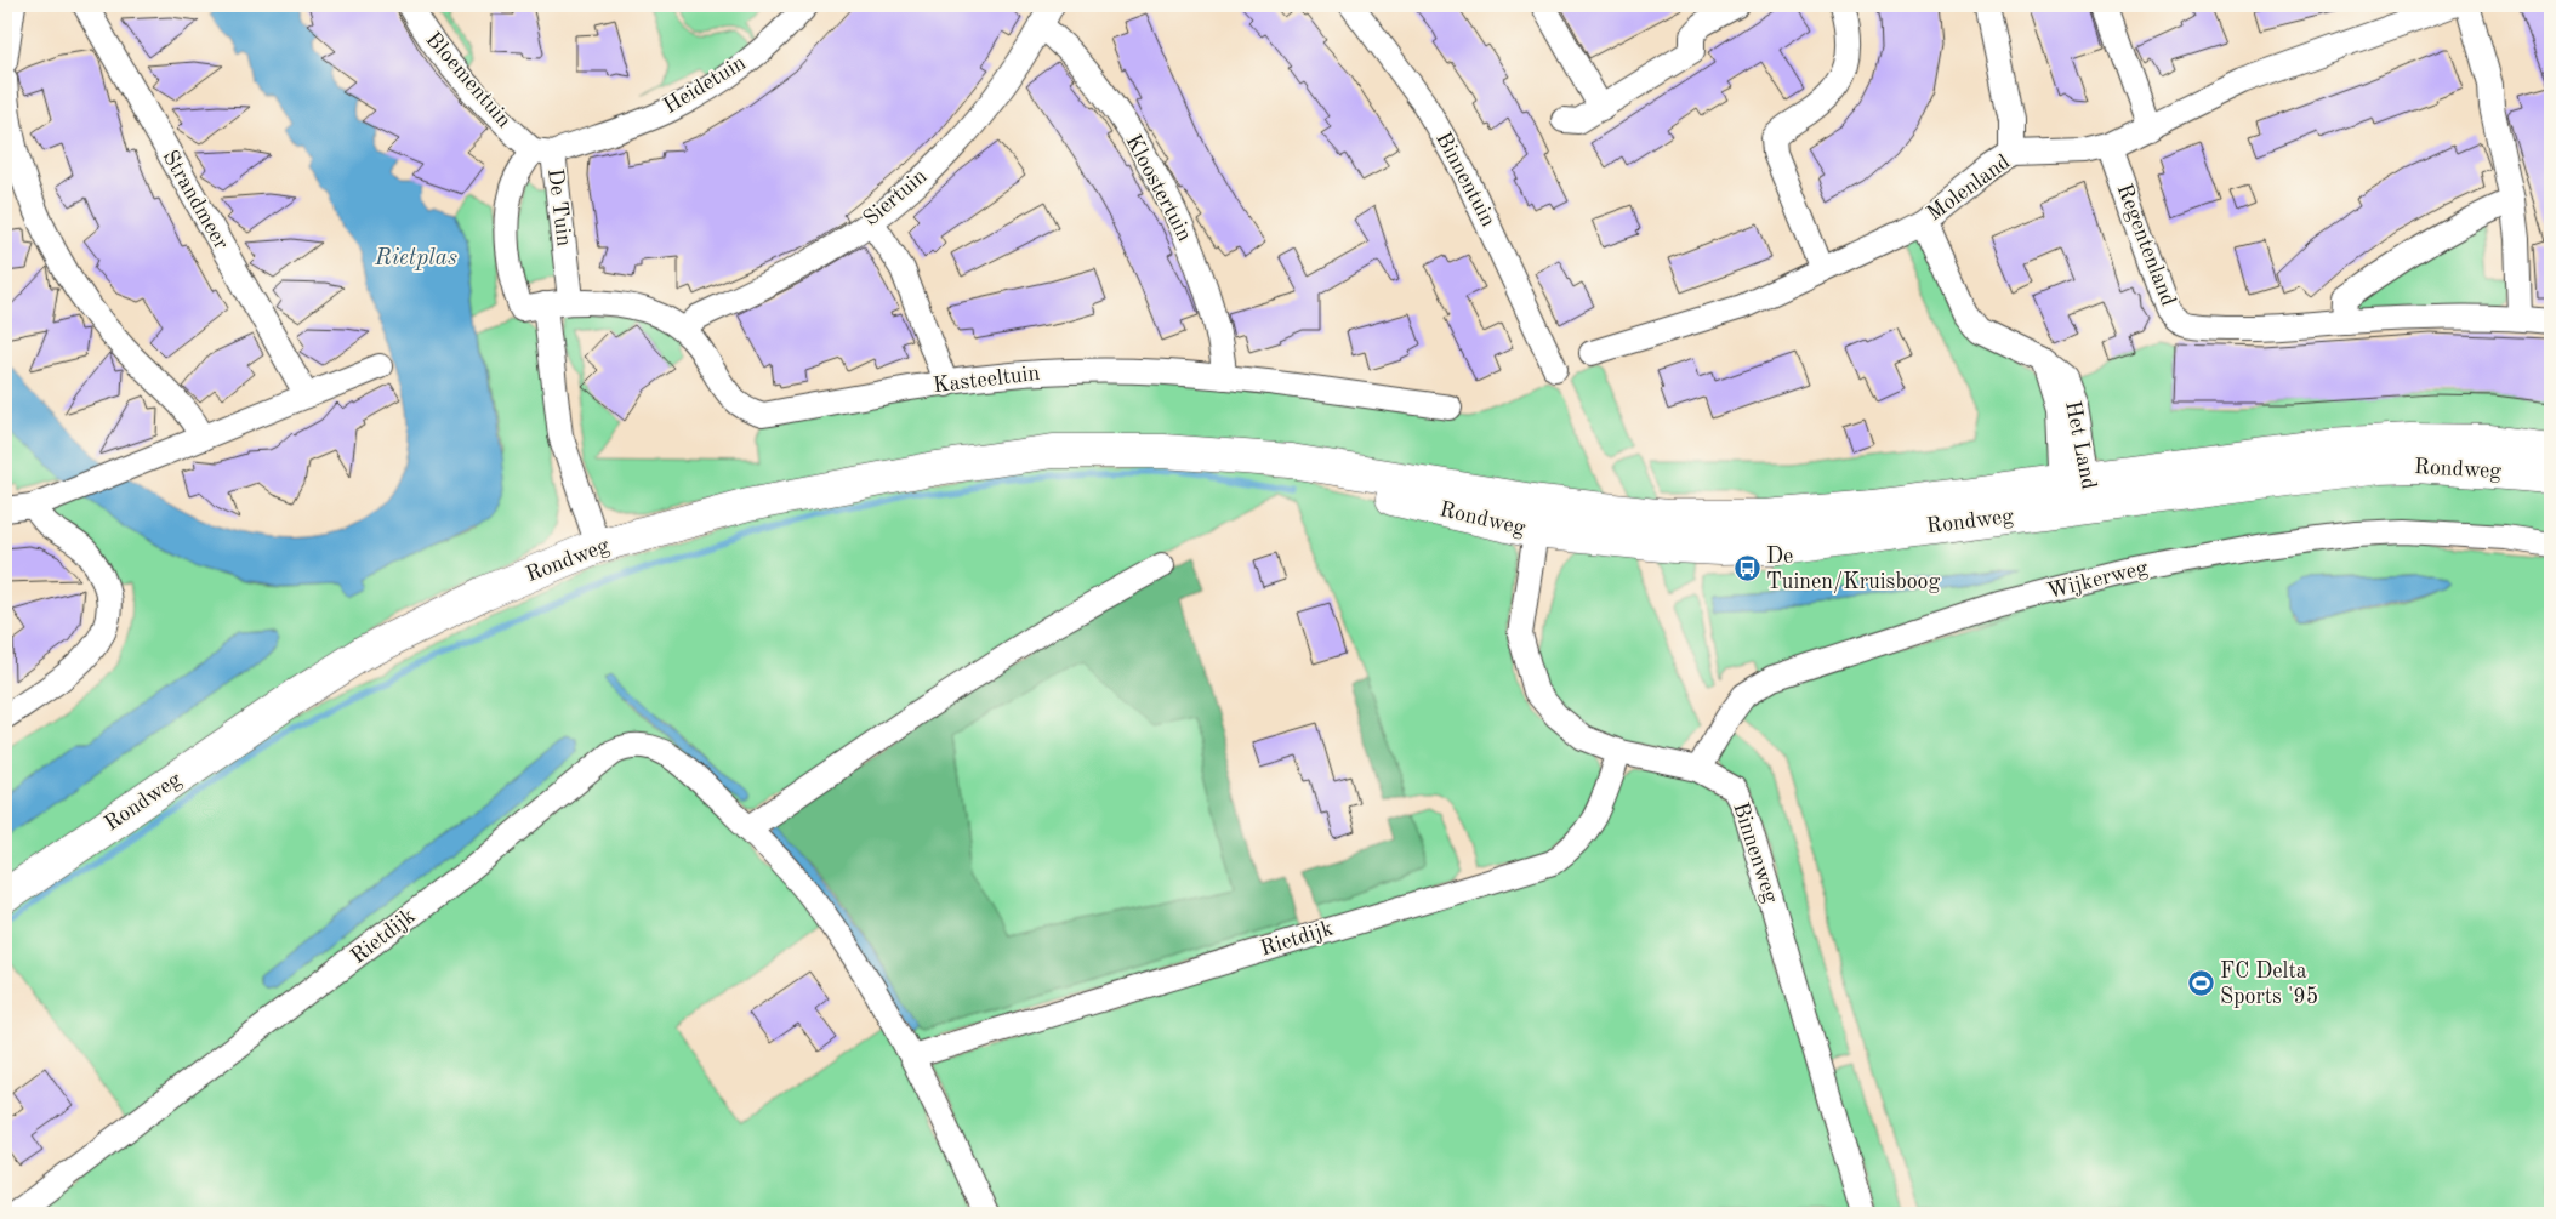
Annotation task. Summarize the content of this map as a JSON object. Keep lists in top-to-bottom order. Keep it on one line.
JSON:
{"streets":{"main road":["Rondweg"],"street":["Bloementuin","Heidetuin","Binnentuin","Kloostertuin","Molenland","Siertuin","Strandmeer","De Tuin","Regentenland","Kasteeltuin","Het Land","Wijkerweg","Binnenweg","Rietdijk"]},"crossings":[["Bloementuin","Heidetuin"],["Bloementuin","De Tuin"],["Heidetuin","De Tuin"],["Kloostertuin","Siertuin"],["Kloostertuin","Kasteeltuin"],["Molenland","Regentenland"],["Molenland","Het Land"],["Siertuin","Kasteeltuin"],["De Tuin","Kasteeltuin"],["De Tuin","Rondweg"],["Het Land","Rondweg"],["Rondweg","Binnenweg"],["Wijkerweg","Binnenweg"],["Binnenweg","Rietdijk"]],"water":["Rietplas"],"places":{"bus stop":["De Tuinen/Kruisboog"],"sports":["FC Delta Sports '95"]}}
